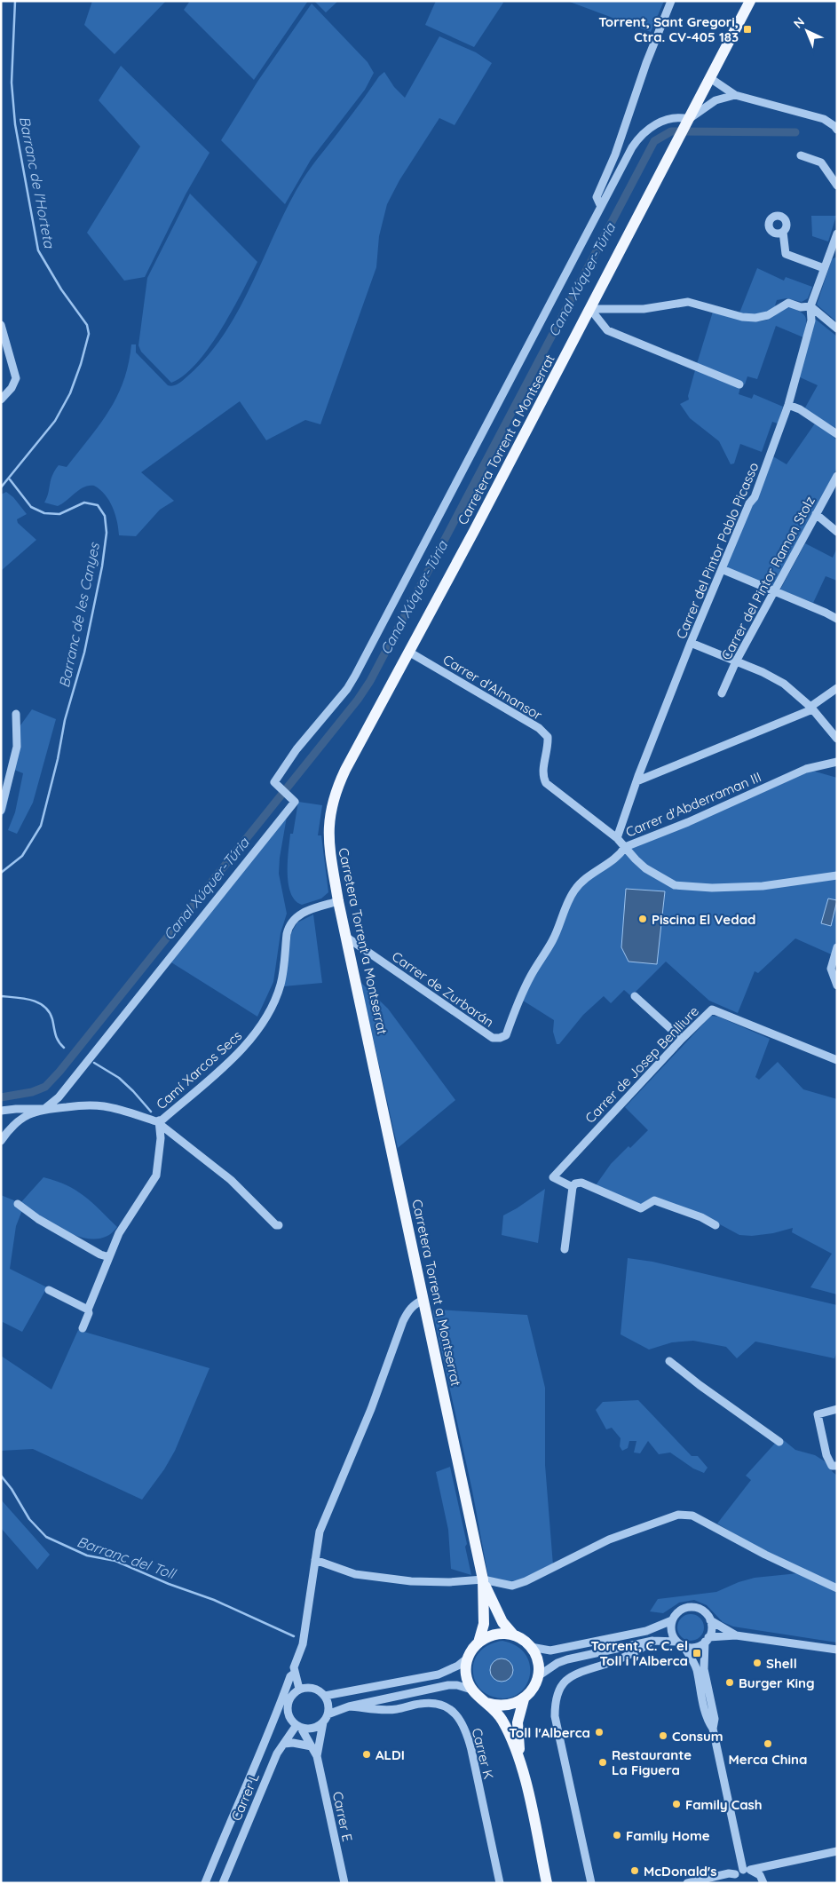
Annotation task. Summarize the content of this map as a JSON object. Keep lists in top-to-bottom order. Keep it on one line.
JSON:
{"streets":{"main road":["Carretera Torrent a Montserrat"],"street":["Carrer del Pintor Pablo Picasso","Carrer del Pintor Ramon Stolz","Carrer d'Almansor","Carrer d'Abderraman III","Carrer de Zurbarán","Carrer de Josep Benlliure","Camí Xarcos Secs","Carrer K","Carrer L","Carrer E"]},"crossings":[["Carretera Torrent a Montserrat","Carrer d'Almansor"],["Carretera Torrent a Montserrat","Carrer de Zurbarán"],["Carretera Torrent a Montserrat","Camí Xarcos Secs"],["Carrer del Pintor Pablo Picasso","Carrer d'Almansor"],["Carrer d'Almansor","Carrer d'Abderraman III"],["Carrer d'Abderraman III","Carrer de Zurbarán"]],"water":["Barranc de l'Horteta","Canal Xúquer-Túria","Barranc de les Canyes","Barranc del Toll"],"places":{"transit":["Torrent, Sant Gregori, Ctra. CV-405 183","Torrent, C. C. el Toll i l'Alberca"],"other":["Piscina El Vedad","Shell","Burger King","Toll l'Alberca","Consum","Merca China","ALDI","Restaurante La Figuera","Family Cash","Family Home","McDonald's"]},"north":"top left"}
